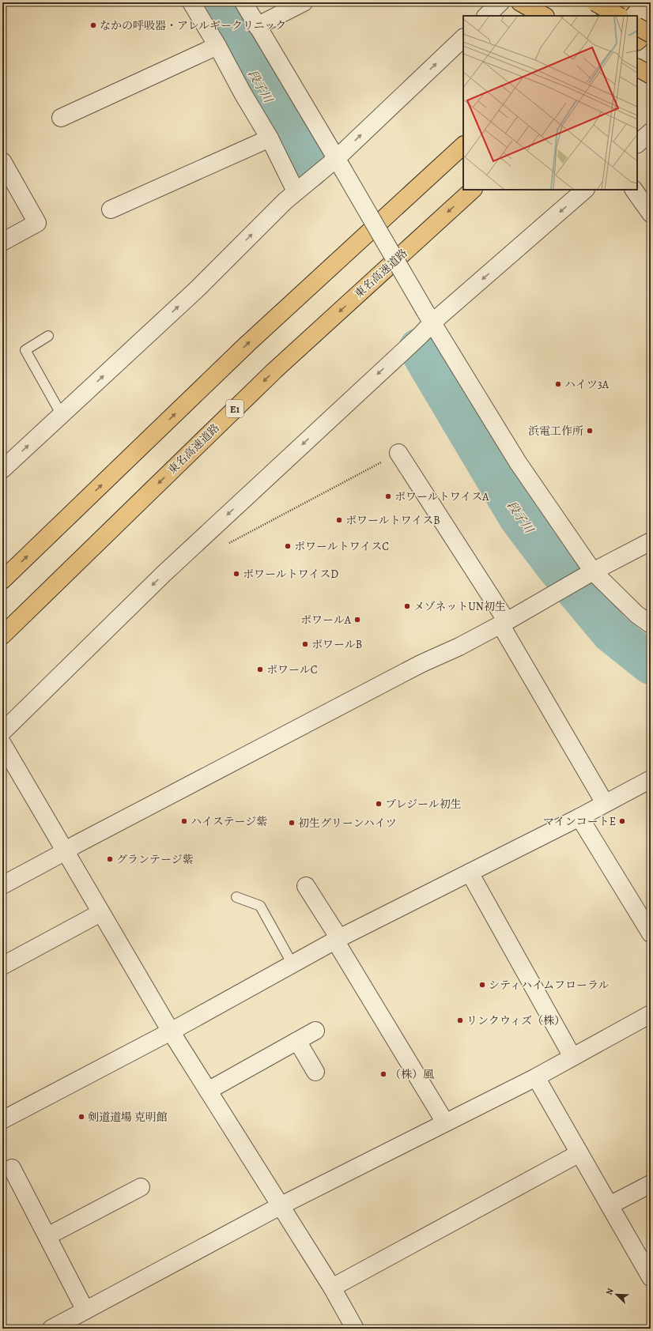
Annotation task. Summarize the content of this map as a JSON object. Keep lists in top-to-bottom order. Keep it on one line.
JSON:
{"streets":{"highway":["東名高速道路","E1"]},"water":["段子川"],"places":["なかの呼吸器・アレルギークリニック","ハイツ3A","浜電工作所","ポワールトワイスA","ポワールトワイスB","ポワールトワイスC","ポワールトワイスD","メゾネットUN初生","ポワールA","ポワールB","ポワールC","プレジール初生","ハイステージ紫","マインコートE","初生グリーンハイツ","グランテージ紫","シティハイムフローラル","リンクウィズ（株）","（株）風","剣道道場 克明館"],"north":"top left"}
